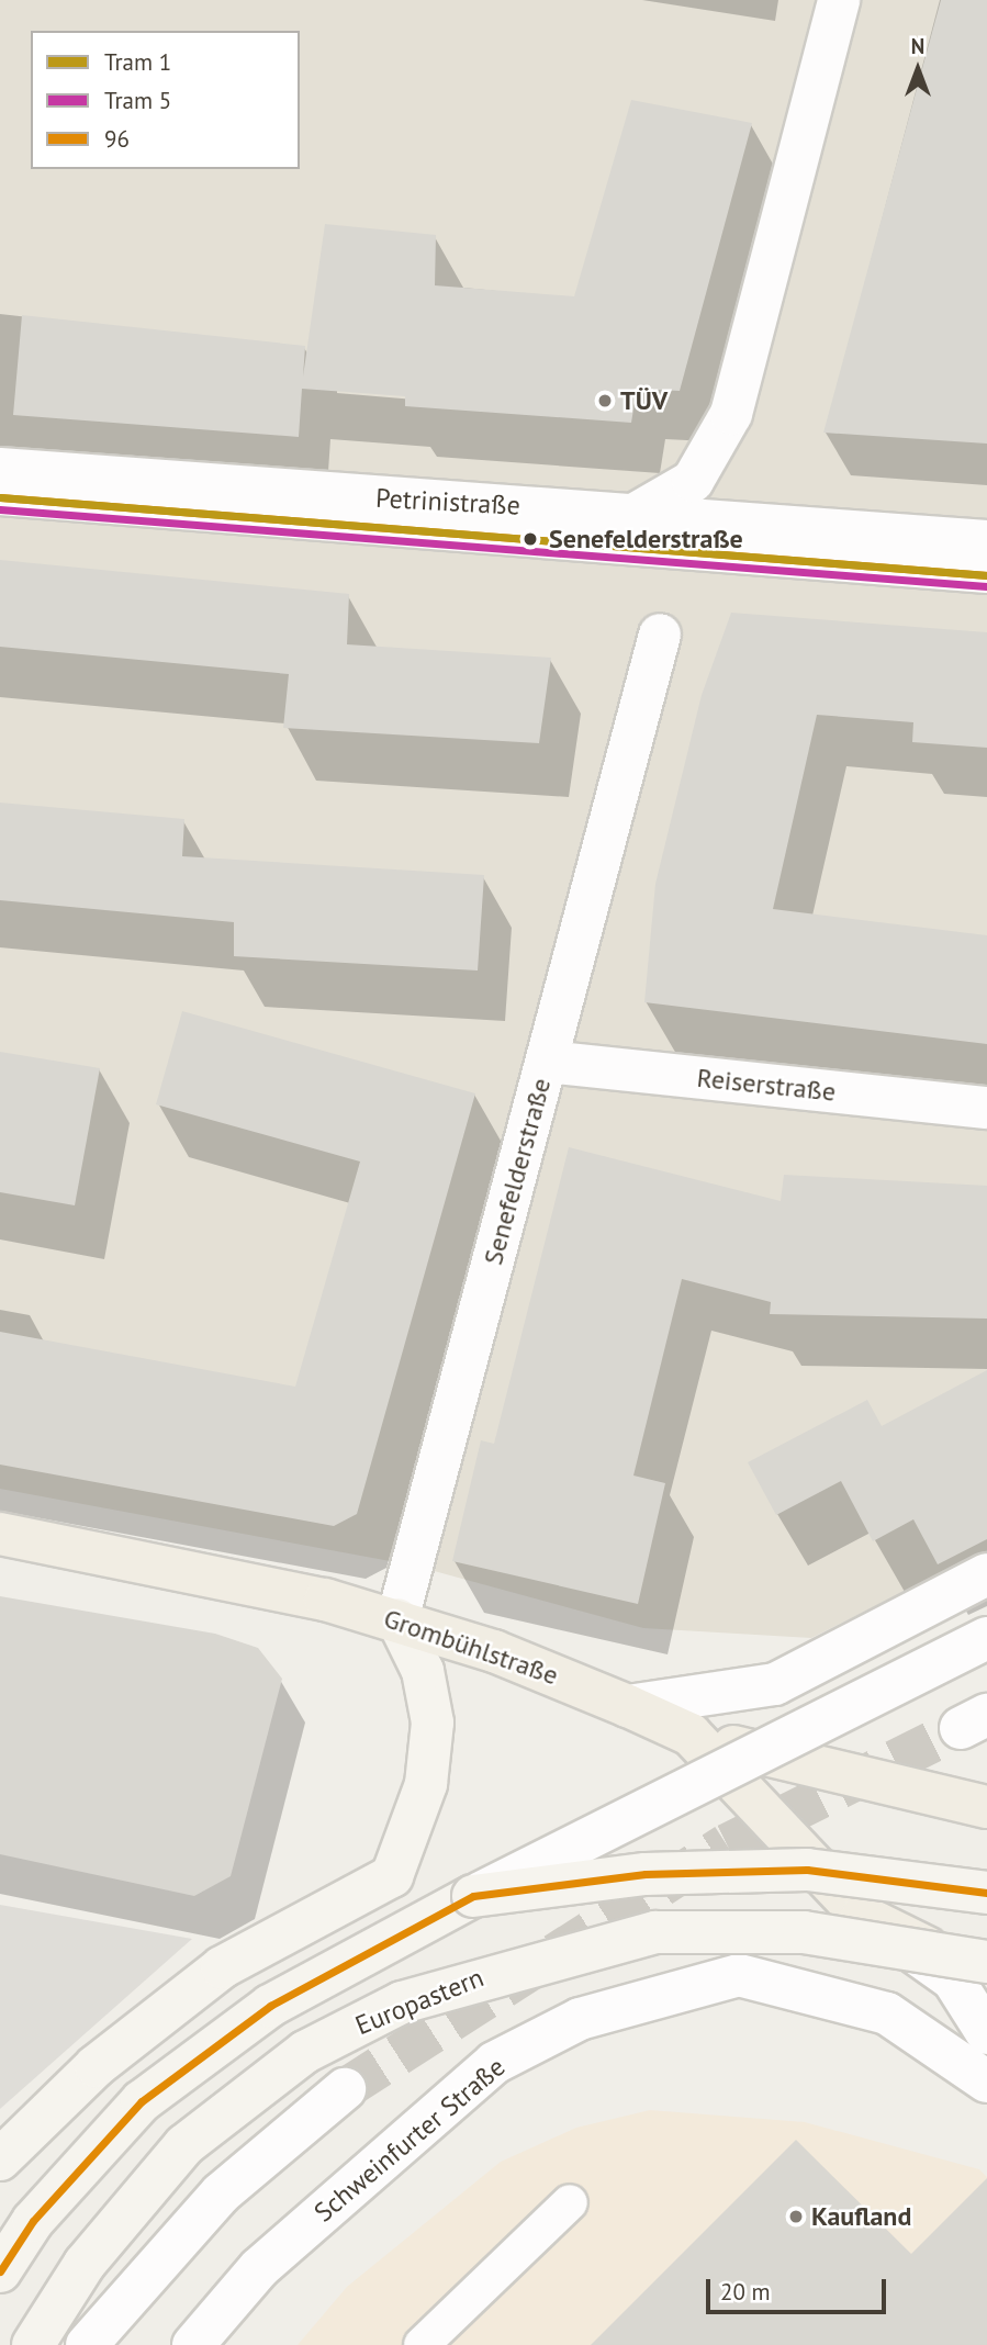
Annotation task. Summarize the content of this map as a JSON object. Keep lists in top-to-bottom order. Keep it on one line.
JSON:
{"streets":{"main road":["Grombühlstraße","Europastern"],"street":["Petrinistraße","Reiserstraße","Senefelderstraße","Schweinfurter Straße"]},"crossings":[["Reiserstraße","Senefelderstraße"],["Senefelderstraße","Grombühlstraße"]],"places":["TÜV","Senefelderstraße","Kaufland"],"lines":["tram line 1","transit line 96","tram line 5"],"legend":["Tram 1","Tram 5","96"],"scale_bar":"20 m","north":"top"}
